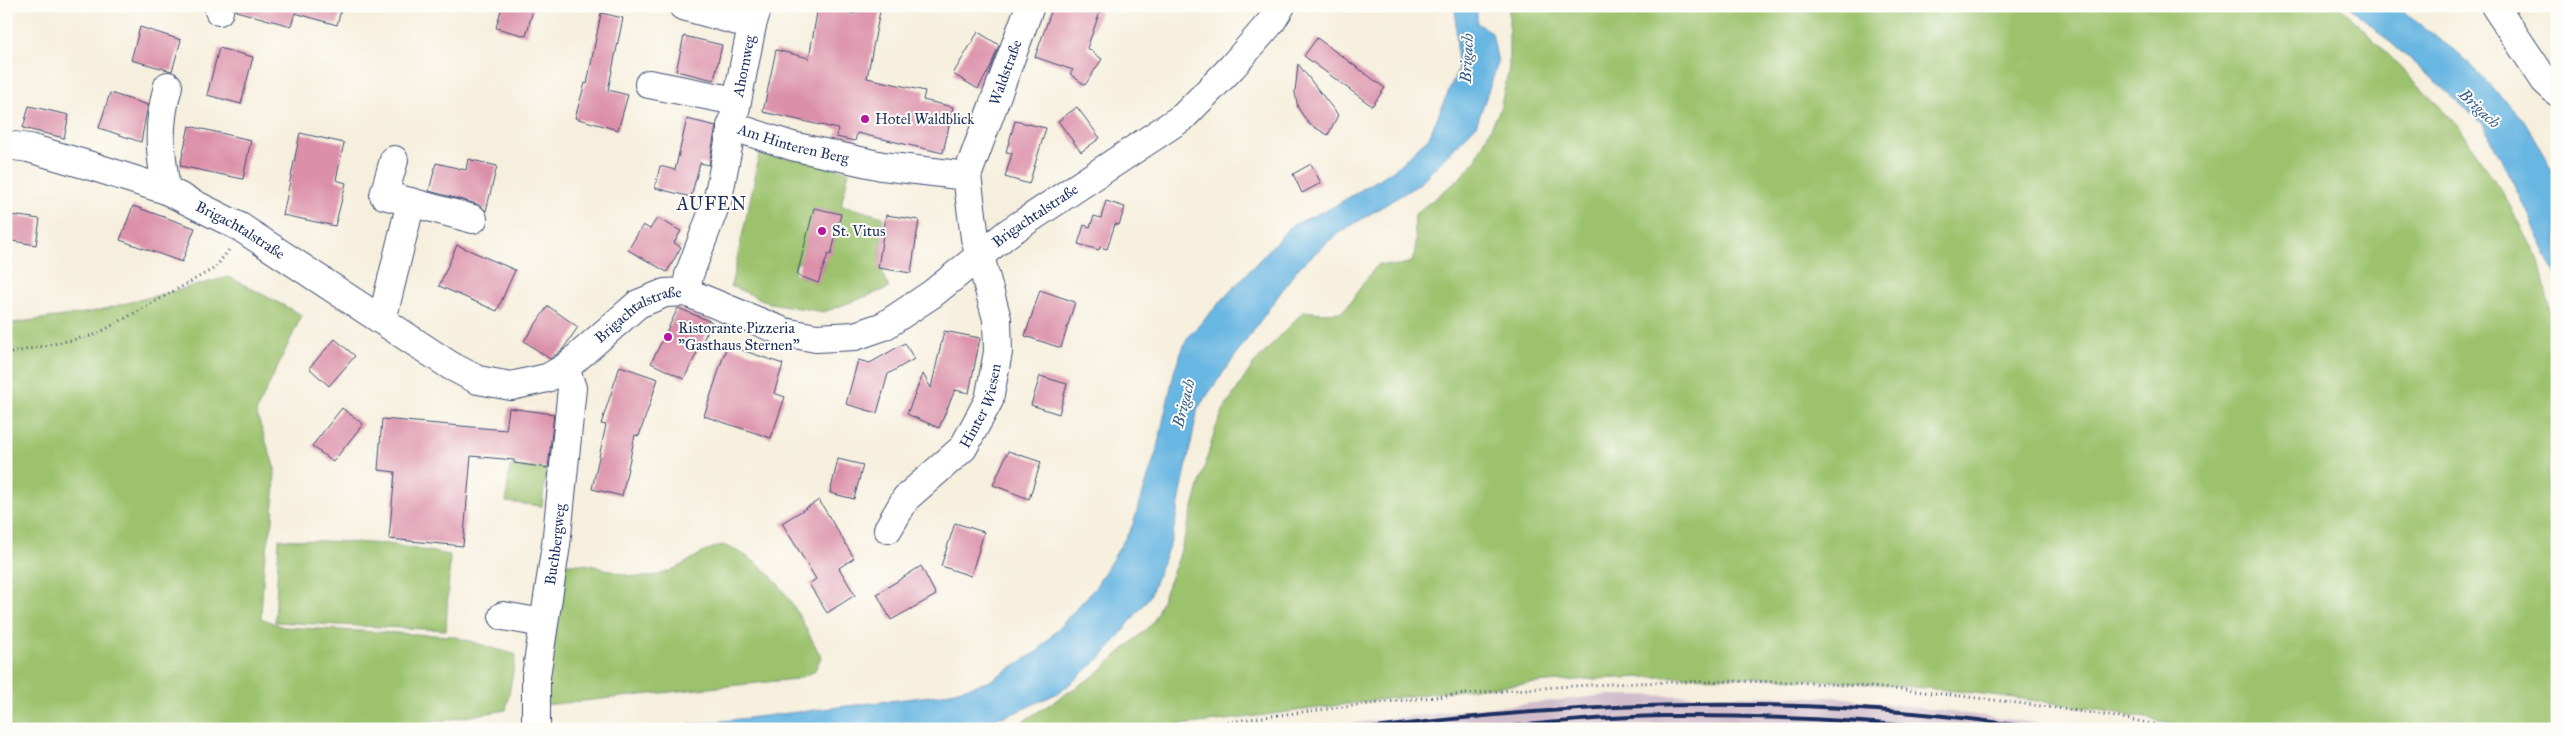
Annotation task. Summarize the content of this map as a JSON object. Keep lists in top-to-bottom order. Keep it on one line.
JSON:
{"streets":{"street":["Ahornweg","Waldstraße","Am Hinteren Berg","Brigachtalstraße","Hinter Wiesen","Buchbergweg"]},"crossings":[["Ahornweg","Am Hinteren Berg"],["Waldstraße","Am Hinteren Berg"],["Waldstraße","Brigachtalstraße"],["Waldstraße","Hinter Wiesen"],["Am Hinteren Berg","Brigachtalstraße"],["Brigachtalstraße","Hinter Wiesen"],["Brigachtalstraße","Buchbergweg"]],"districts":["AUFEN"],"water":["Brigach"],"places":["Hotel Waldblick","St. Vitus","Ristorante Pizzeria \"Gasthaus Sternen\""]}
